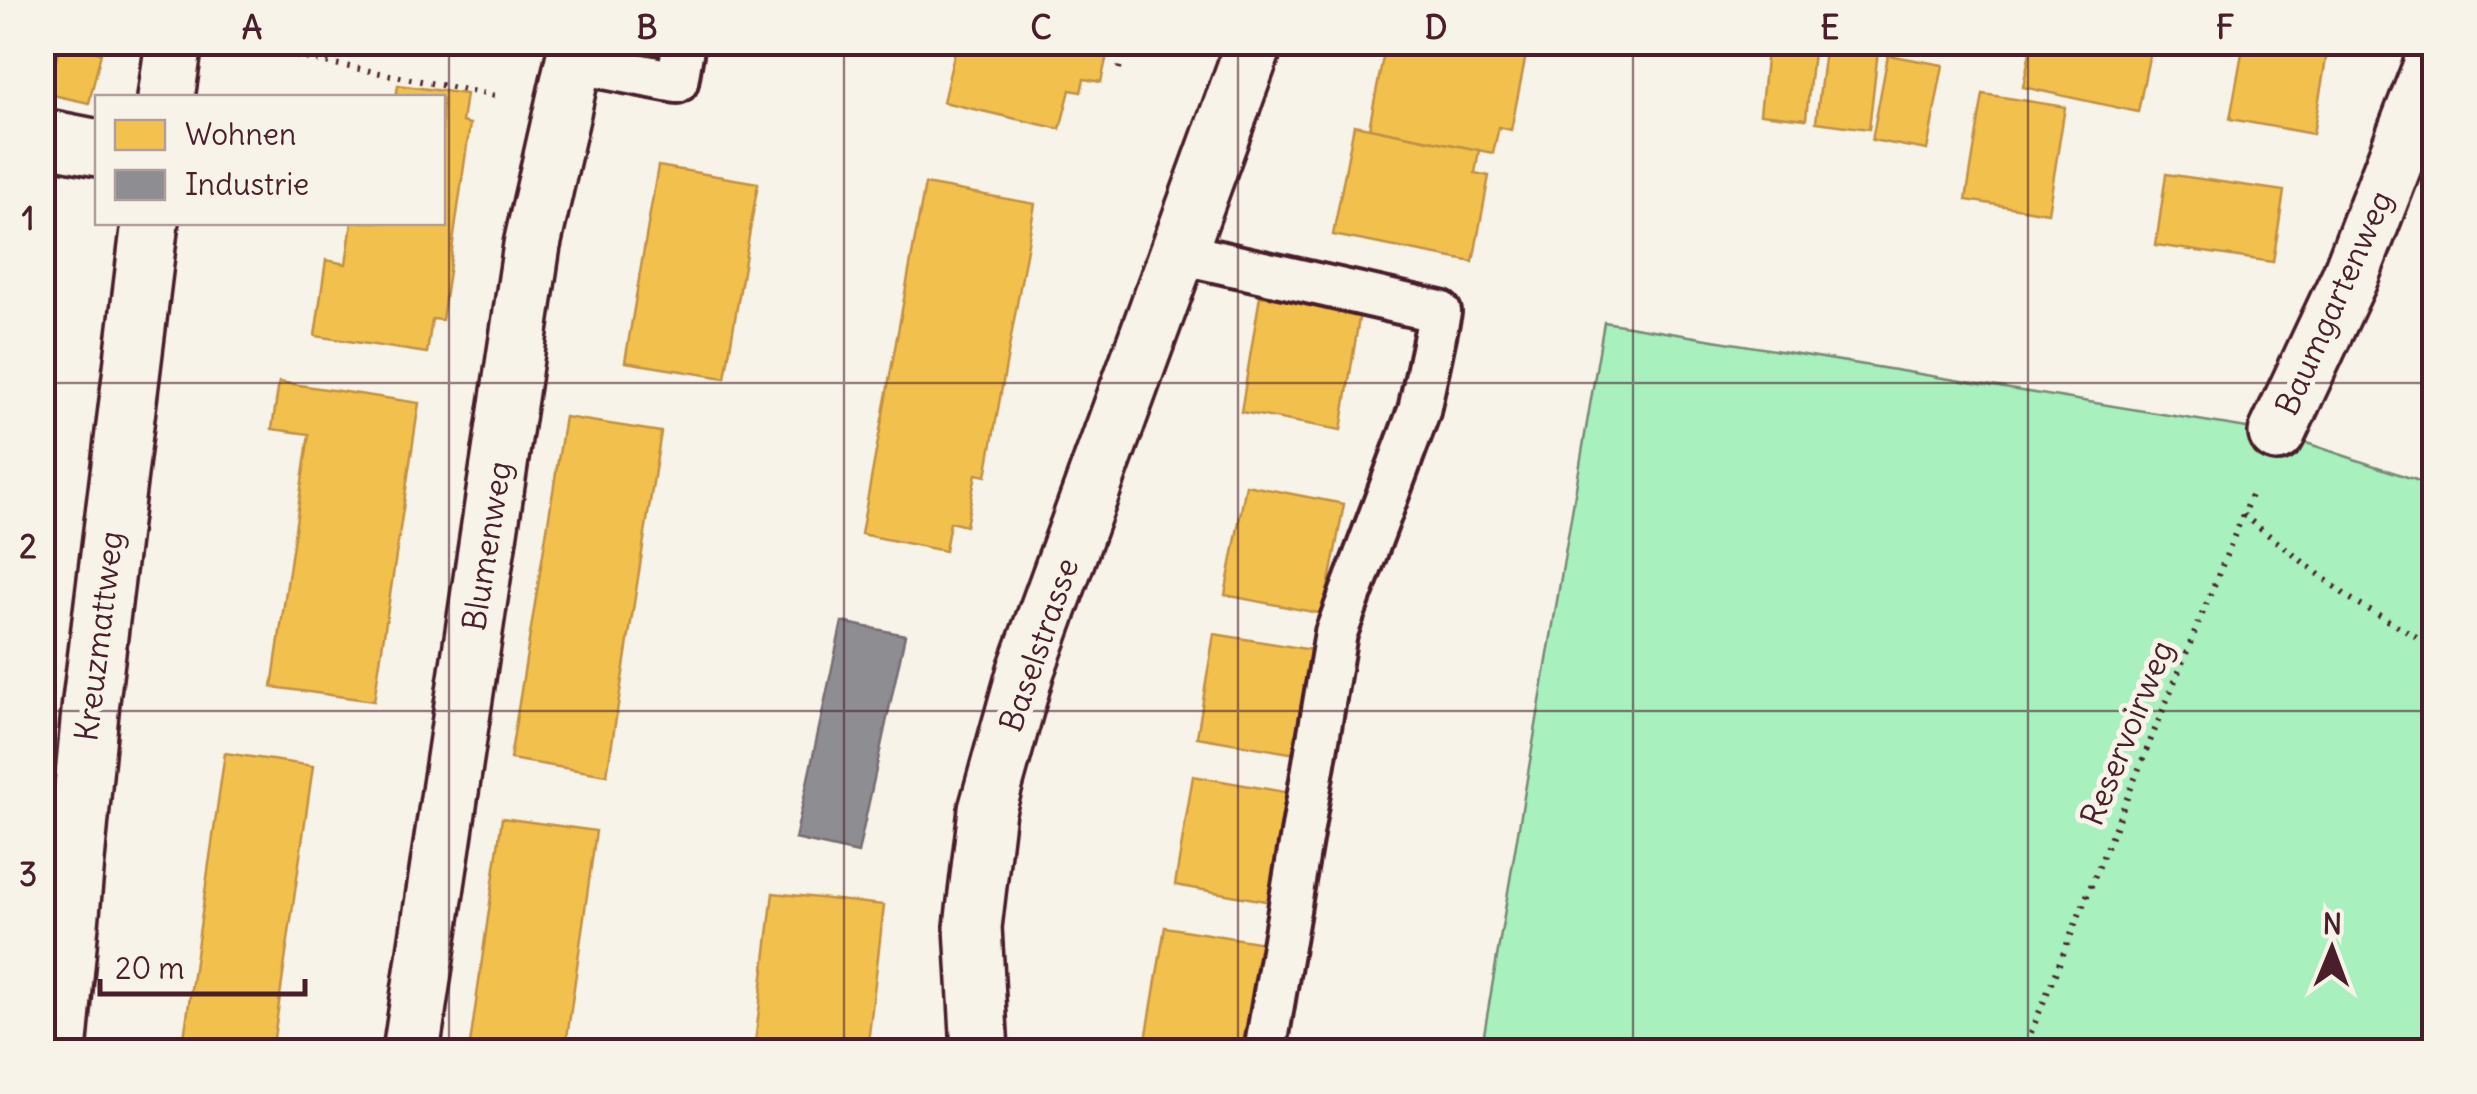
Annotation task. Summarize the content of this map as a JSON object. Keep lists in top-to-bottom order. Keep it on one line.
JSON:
{"streets":{"street":["Baumgartenweg","Blumenweg","Kreuzmattweg","Baselstrasse"],"path":["Reservoirweg"]},"crossings":[["Baumgartenweg","Reservoirweg"]],"legend":["Wohnen","Industrie"],"scale_bar":"20 m","north":"top","grid":{"columns":["A","B","C","D","E","F"],"rows":["1","2","3"]}}
